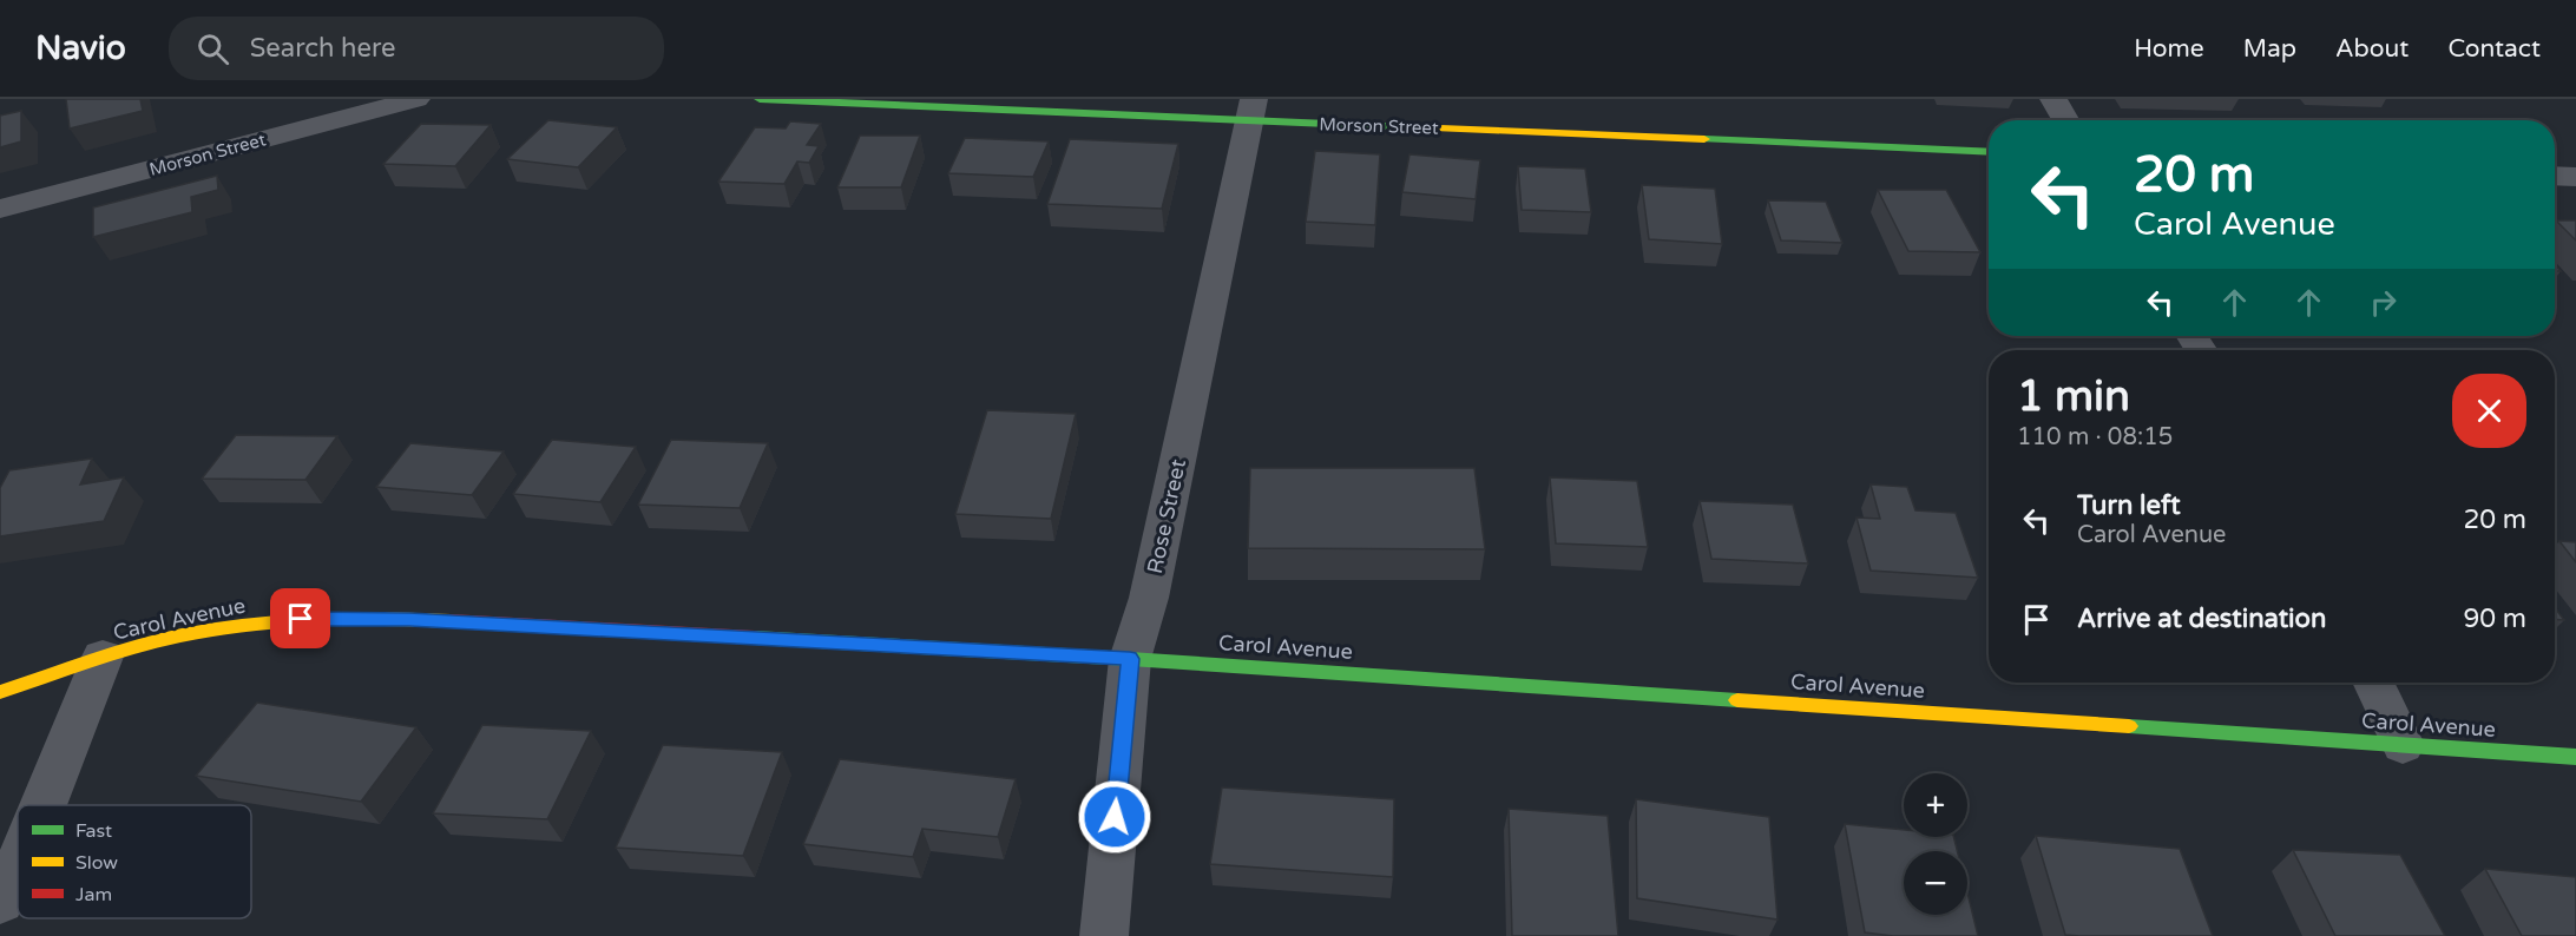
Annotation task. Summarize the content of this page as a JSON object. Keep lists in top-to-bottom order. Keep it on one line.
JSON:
{"streets":{"street":["Morson Street","Rose Street","Carol Avenue"]},"crossings":[["Morson Street","Rose Street"],["Rose Street","Carol Avenue"]],"legend":["Fast","Slow","Jam"],"page":{"header":"Navio","search":"Search here","nav":["Home","Map","About","Contact"],"turn":["20 m","Carol Avenue"],"heading":["1 min","110 m · 08:15"],"list":[{"name":"Turn left","note":"Carol Avenue","value":"20 m"},{"name":"Arrive at destination","value":"90 m"}],"map_buttons":["+","−"]}}
